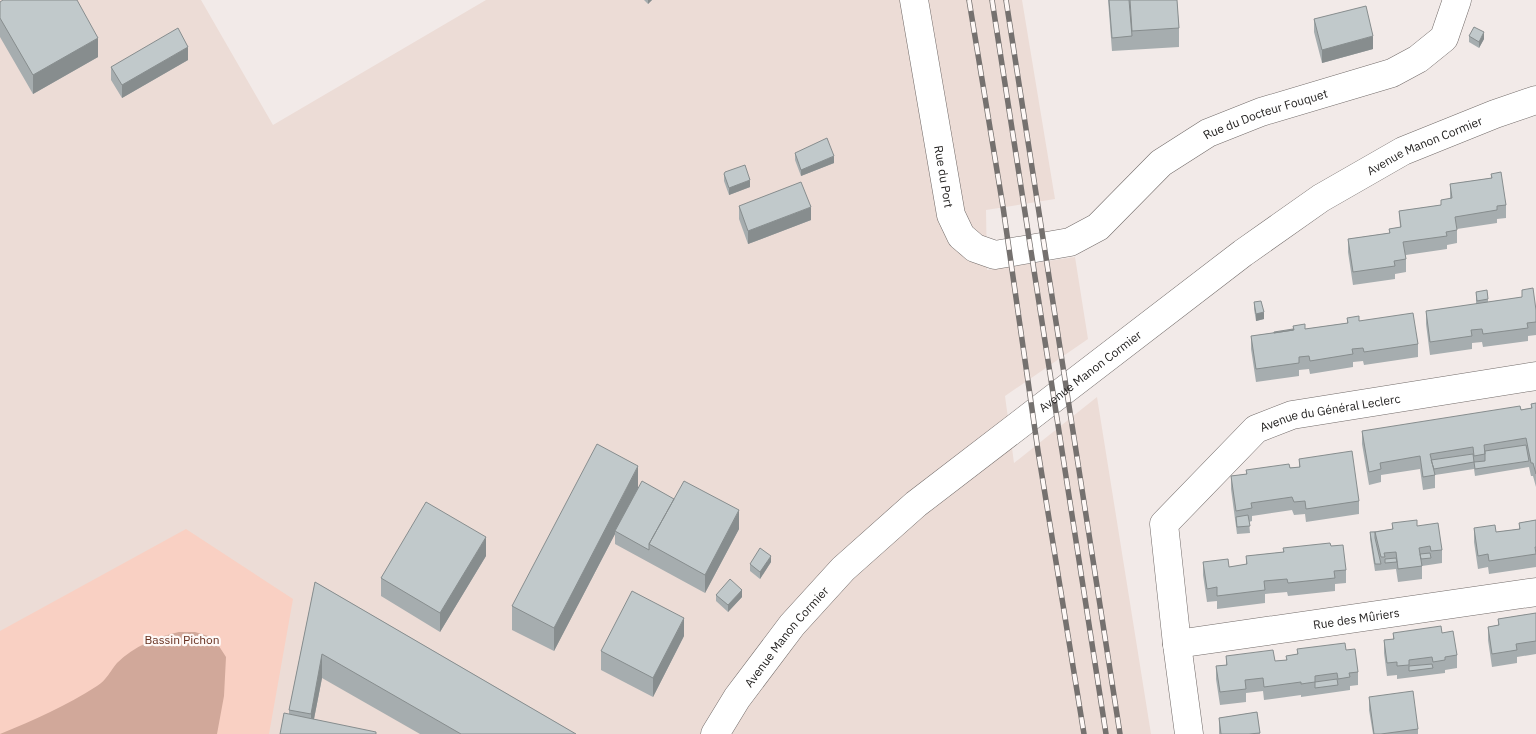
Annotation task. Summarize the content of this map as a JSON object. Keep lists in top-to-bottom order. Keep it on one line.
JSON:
{"streets":{"street":["Rue du Docteur Fouquet","Avenue Manon Cormier","Rue du Port","Avenue du Général Leclerc","Rue des Mûriers"]},"crossings":[["Rue du Docteur Fouquet","Rue du Port"],["Avenue du Général Leclerc","Rue des Mûriers"]],"parks":["Bassin Pichon"]}
